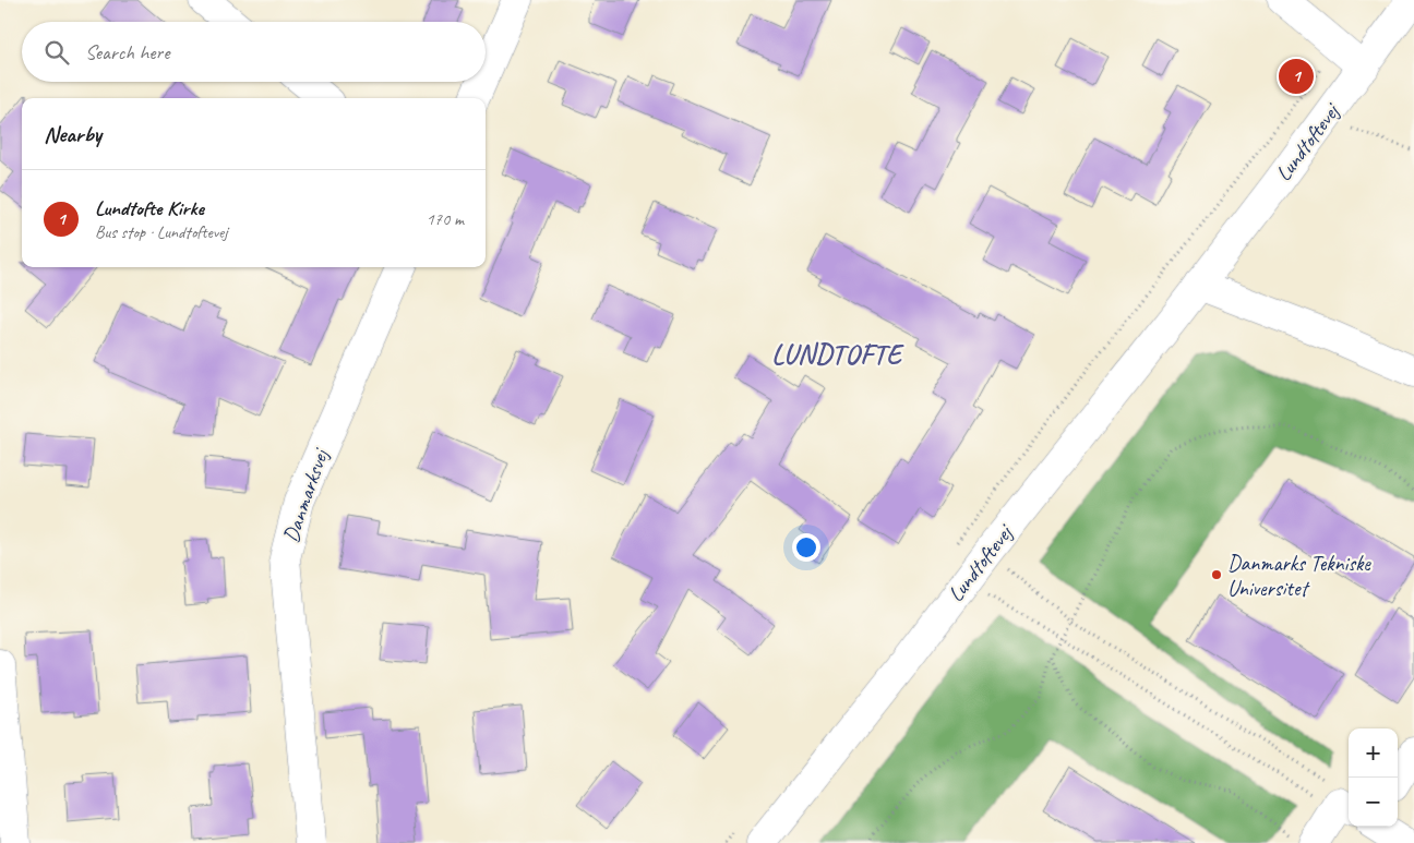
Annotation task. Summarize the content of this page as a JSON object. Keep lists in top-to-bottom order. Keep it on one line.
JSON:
{"streets":{"street":["Lundtoftevej","Danmarksvej"]},"districts":["LUNDTOFTE"],"places":["Danmarks Tekniske Universitet"],"page":{"search":"Search here","pins":"1","heading":"Nearby","list":[{"mark":"1","name":"Lundtofte Kirke","note":"Bus stop · Lundtoftevej","value":"170 m"}],"map_buttons":["+","−"]}}
